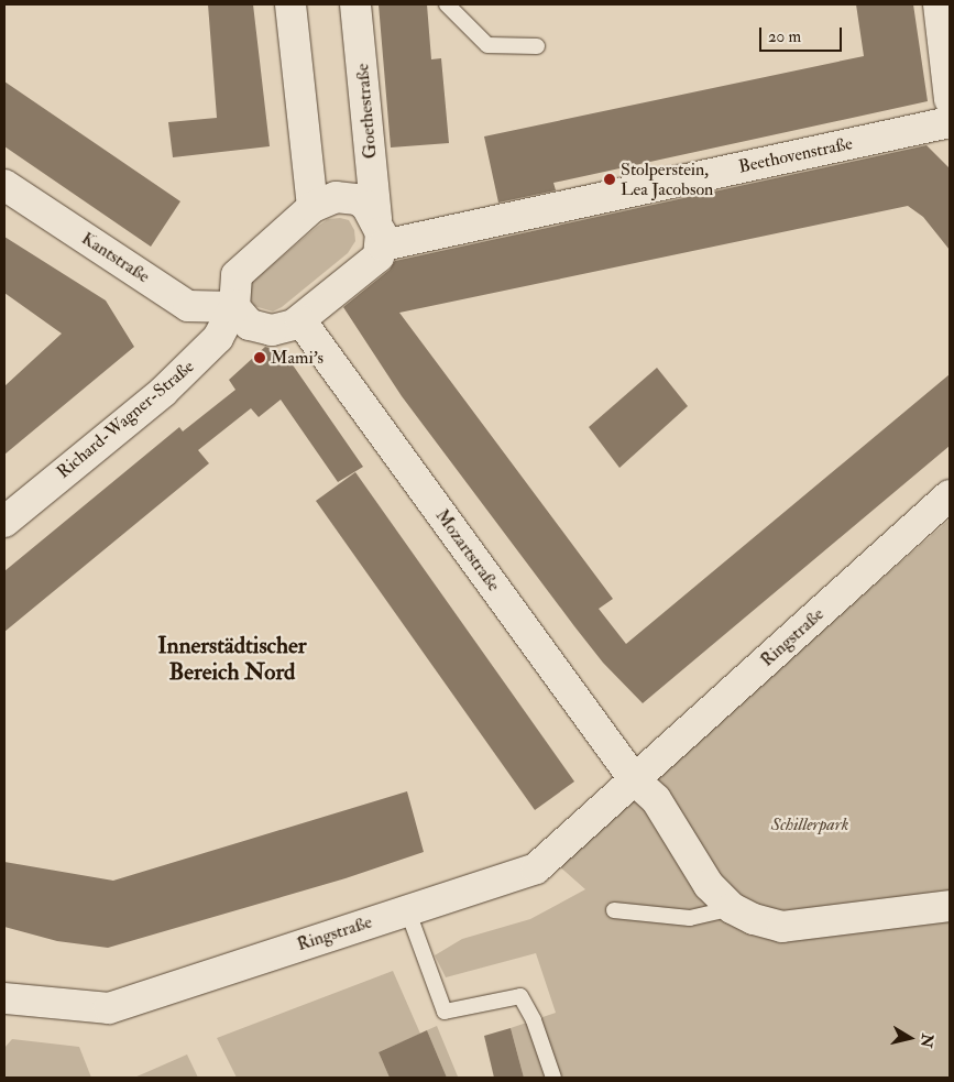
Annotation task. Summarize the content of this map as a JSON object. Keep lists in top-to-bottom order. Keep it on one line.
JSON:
{"streets":{"street":["Goethestraße","Beethovenstraße","Kantstraße","Richard-Wagner-Straße","Mozartstraße","Ringstraße"]},"crossings":[["Goethestraße","Beethovenstraße"],["Goethestraße","Richard-Wagner-Straße"],["Beethovenstraße","Richard-Wagner-Straße"],["Kantstraße","Richard-Wagner-Straße"],["Mozartstraße","Ringstraße"]],"districts":["Innerstädtischer Bereich Nord"],"parks":["Schillerpark"],"places":["Stolperstein, Lea Jacobson","Mami's"],"scale_bar":"20 m","north":"right"}
